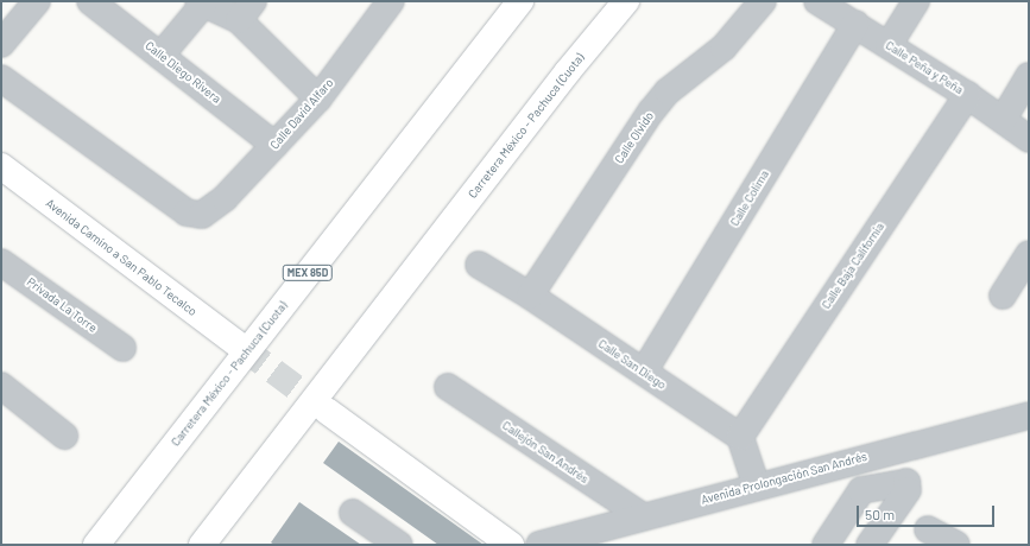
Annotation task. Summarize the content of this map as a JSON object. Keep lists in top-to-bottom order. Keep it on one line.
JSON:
{"streets":{"main road":["Carretera México - Pachuca (Cuota)","Avenida Camino a San Pablo Tecalco","MEX 85D"],"street":["Calle Peña y Peña","Calle Diego Rivera","Calle David Alfaro","Calle Olvido","Calle Colima","Calle Baja California","Privada La Torre","Calle San Diego","Callejón San Andrés","Avenida Prolongación San Andrés"]},"crossings":[["Calle Peña y Peña","Calle Colima"],["Calle Peña y Peña","Calle Baja California"],["Calle Diego Rivera","Calle David Alfaro"],["Calle Olvido","Calle San Diego"],["Calle Colima","Calle San Diego"],["Calle Baja California","Calle San Diego"],["Callejón San Andrés","Avenida Prolongación San Andrés"]],"scale_bar":"50 m"}
